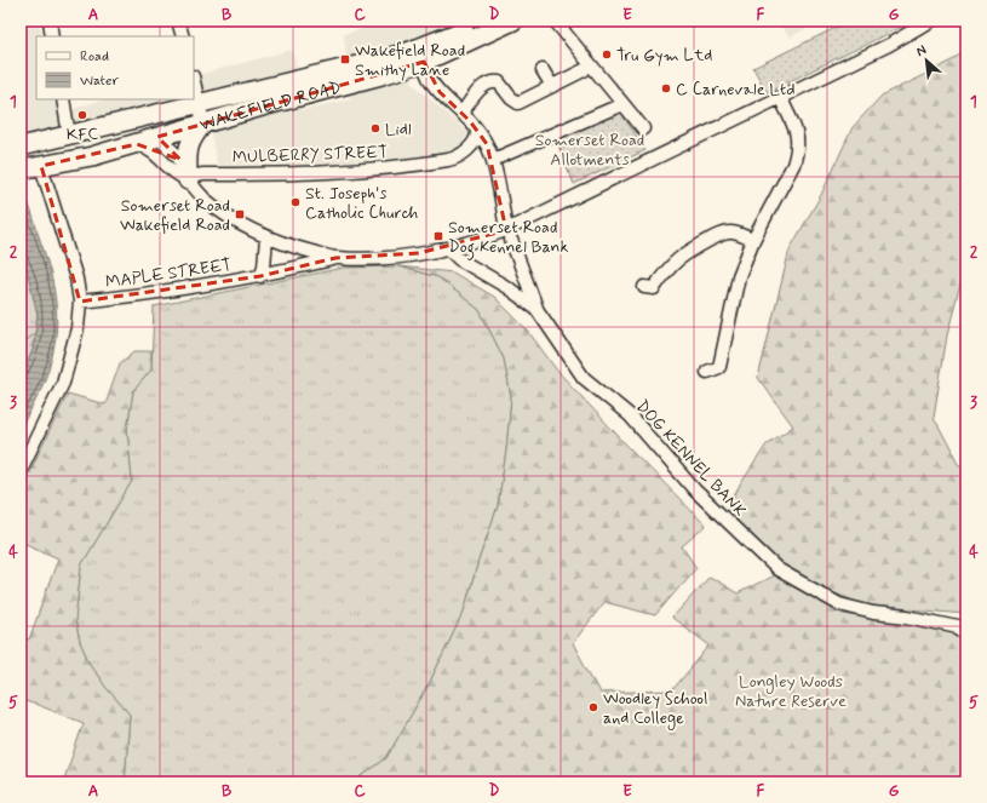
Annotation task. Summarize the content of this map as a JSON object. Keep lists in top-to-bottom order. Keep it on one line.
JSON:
{"streets":{"highway":["WAKEFIELD ROAD"],"street":["MULBERRY STREET","MAPLE STREET","DOG KENNEL BANK"]},"crossings":[["WAKEFIELD ROAD","DOG KENNEL BANK"],["MULBERRY STREET","DOG KENNEL BANK"]],"parks":["Somerset Road Allotments","Longley Woods Nature Reserve"],"places":{"other":["Tru Gym Ltd","C Carnevale Ltd","KFC","Lidl","St. Joseph's Catholic Church","Woodley School and College"],"transit":["Wakefield Road Smithy Lane","Somerset Road Wakefield Road","Somerset Road Dog Kennel Bank"]},"legend":["Road","Water"],"north":"top left","grid":{"columns":["A","B","C","D","E","F","G"],"rows":["1","2","3","4","5"]}}
